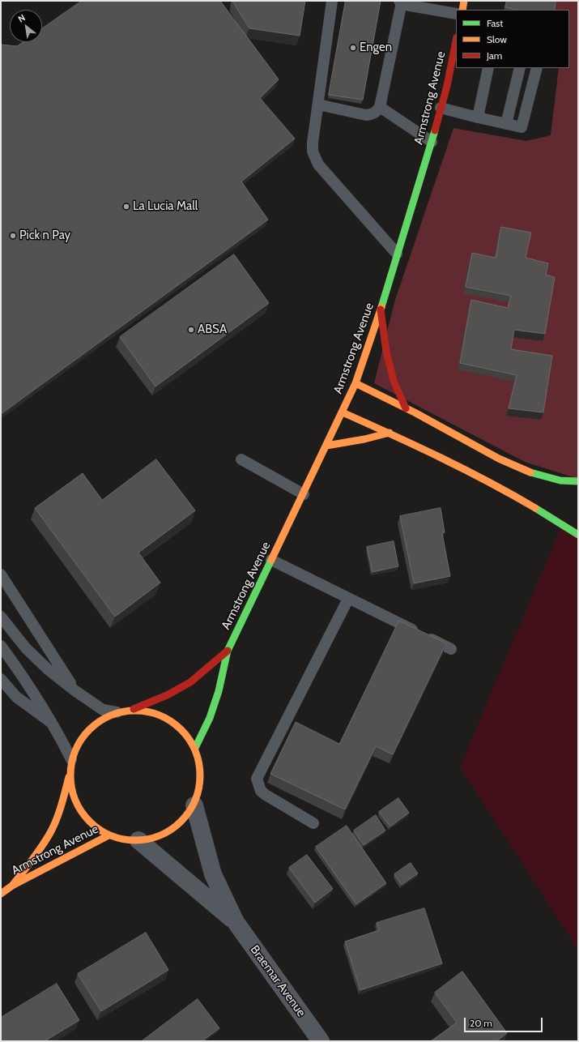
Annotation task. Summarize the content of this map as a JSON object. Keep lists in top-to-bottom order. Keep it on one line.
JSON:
{"streets":{"main road":["Armstrong Avenue"],"street":["Braemar Avenue"]},"places":["Engen","La Lucia Mall","Pick n Pay","ABSA"],"legend":["Fast","Slow","Jam"],"scale_bar":"20 m","north":"top left"}
